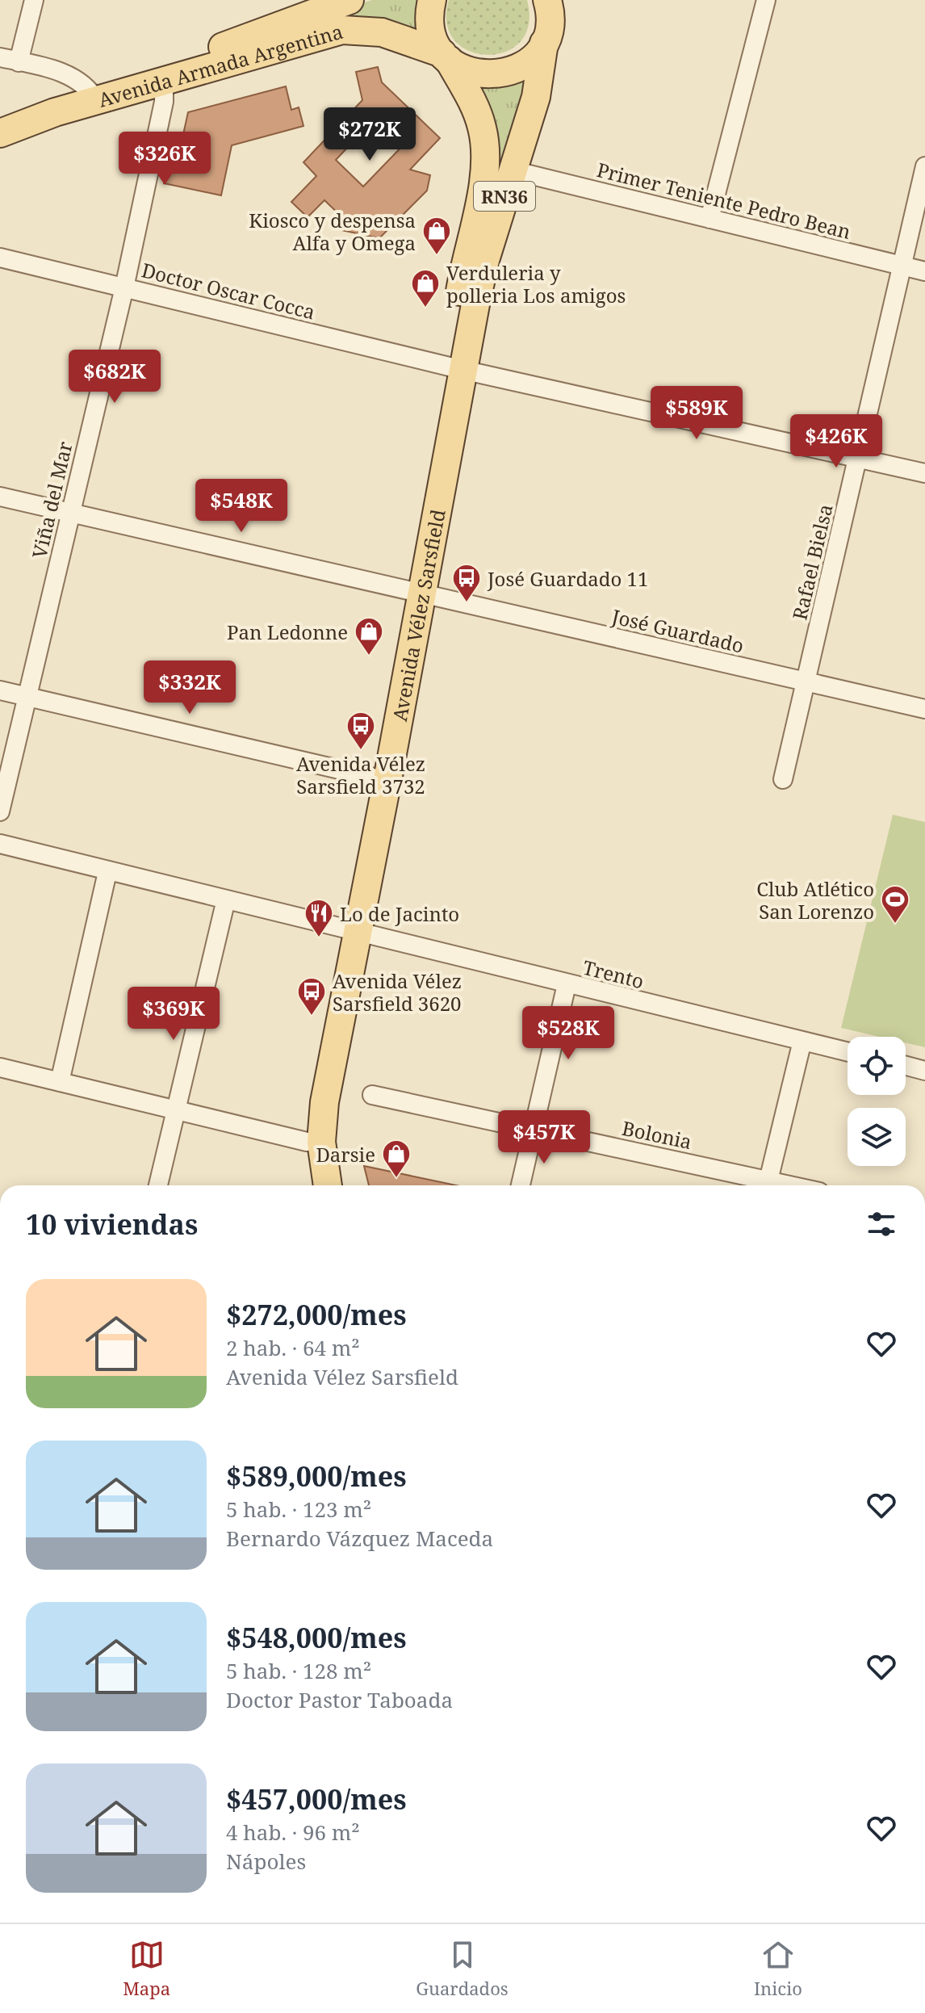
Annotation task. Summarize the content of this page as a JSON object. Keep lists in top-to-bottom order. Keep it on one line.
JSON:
{"streets":{"main road":["Avenida Armada Argentina","RN36","Avenida Vélez Sarsfield"],"street":["Primer Teniente Pedro Bean","Doctor Oscar Cocca","Viña del Mar","Rafael Bielsa","José Guardado","Trento","Bolonia"]},"crossings":[["Avenida Armada Argentina","RN36"],["Avenida Armada Argentina","Viña del Mar"],["Avenida Armada Argentina","Avenida Vélez Sarsfield"],["RN36","Avenida Vélez Sarsfield"],["Primer Teniente Pedro Bean","Rafael Bielsa"],["Primer Teniente Pedro Bean","Avenida Vélez Sarsfield"],["Doctor Oscar Cocca","Viña del Mar"],["Doctor Oscar Cocca","Rafael Bielsa"],["Doctor Oscar Cocca","Avenida Vélez Sarsfield"],["Viña del Mar","José Guardado"],["Rafael Bielsa","José Guardado"],["Avenida Vélez Sarsfield","José Guardado"],["Avenida Vélez Sarsfield","Trento"]],"places":{"shop":["Kiosco y despensa Alfa y Omega","Verduleria y polleria Los amigos","Pan Ledonne","Darsie"],"bus stop":["José Guardado 11","Avenida Vélez Sarsfield 3732","Avenida Vélez Sarsfield 3620"],"sports":["Club Atlético San Lorenzo"],"restaurant":["Lo de Jacinto"]},"page":{"price":["$272K","$326K","$682K","$589K","$426K","$548K","$332K","$369K","$528K","$457K"],"heading":"10 viviendas","list":[{"name":"$272,000/mes","note":"2 hab. · 64 m² · Avenida Vélez Sarsfield"},{"name":"$589,000/mes","note":"5 hab. · 123 m² · Bernardo Vázquez Maceda"},{"name":"$548,000/mes","note":"5 hab. · 128 m² · Doctor Pastor Taboada"},{"name":"$457,000/mes","note":"4 hab. · 96 m² · Nápoles"}],"tabs":["Mapa","Guardados","Inicio"]}}
